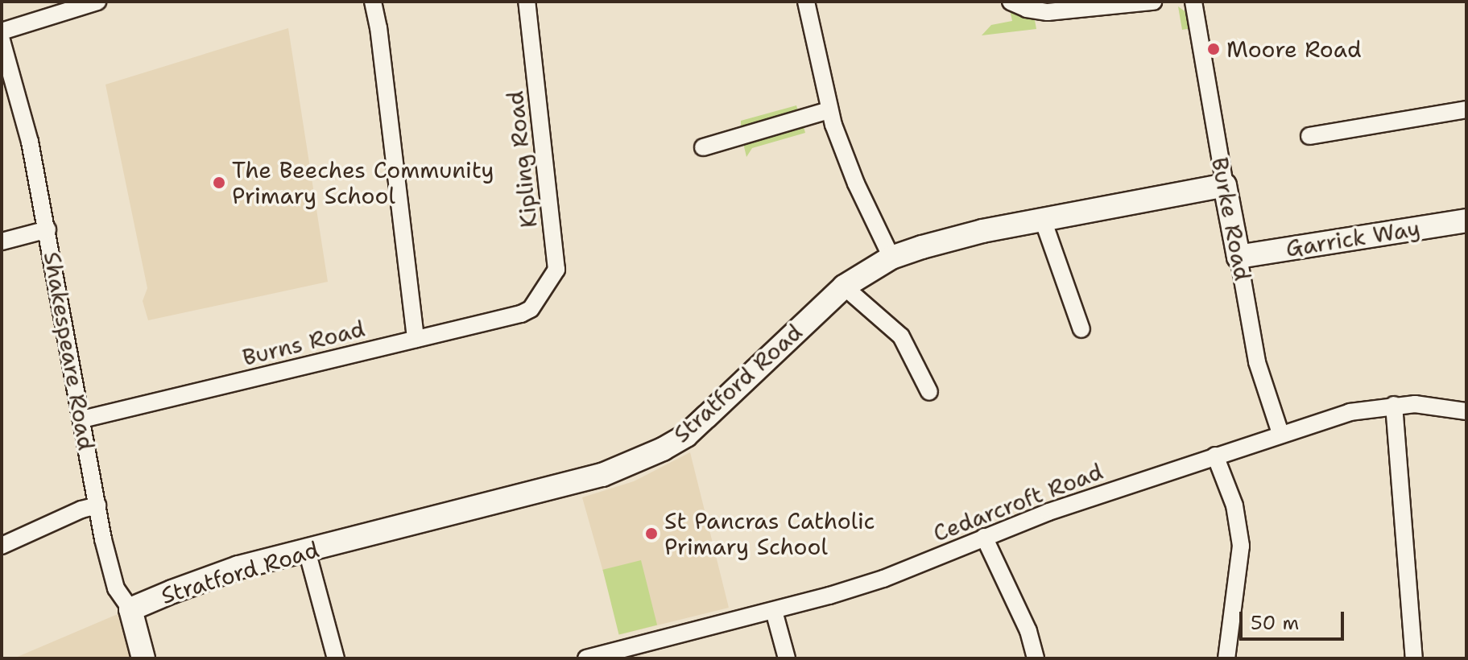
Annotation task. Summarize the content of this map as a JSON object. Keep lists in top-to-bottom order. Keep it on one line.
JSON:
{"streets":{"street":["Kipling Road","Burke Road","Garrick Way","Burns Road","Shakespeare Road","Stratford Road","Cedarcroft Road"]},"crossings":[["Kipling Road","Burns Road"],["Burke Road","Garrick Way"],["Burke Road","Stratford Road"],["Burke Road","Cedarcroft Road"],["Burns Road","Shakespeare Road"],["Shakespeare Road","Stratford Road"]],"places":["Moore Road","The Beeches Community Primary School","St Pancras Catholic Primary School"],"scale_bar":"50 m"}
